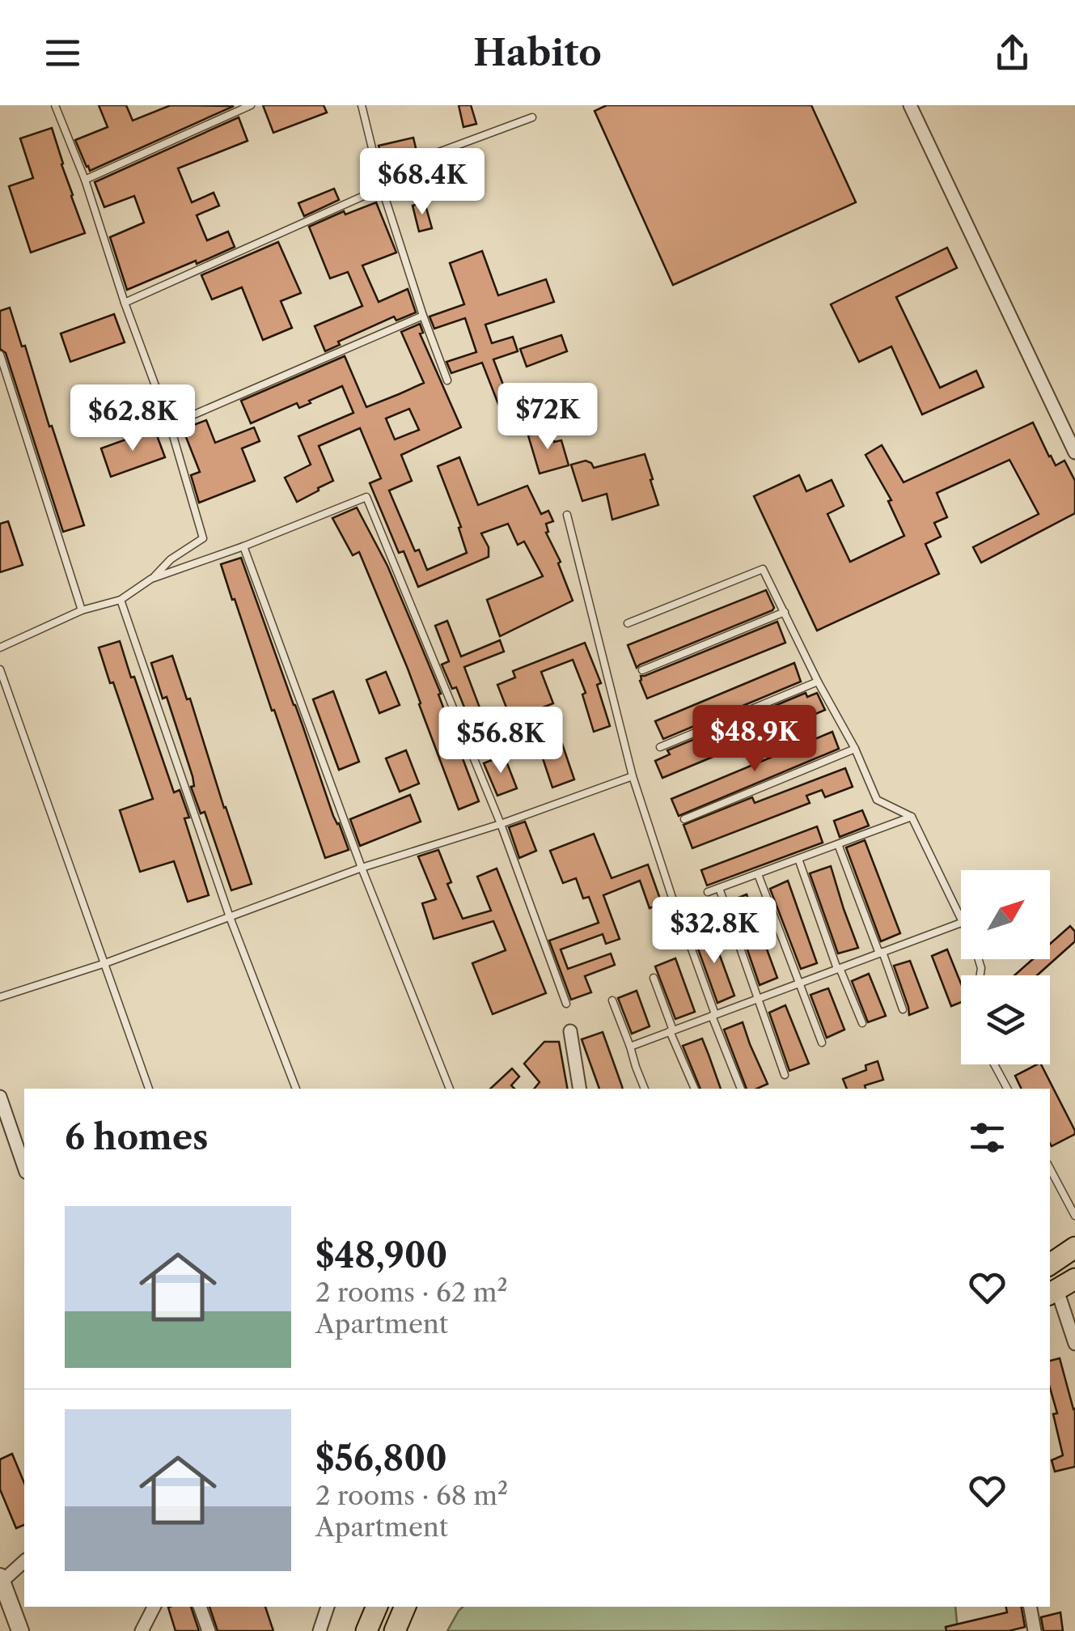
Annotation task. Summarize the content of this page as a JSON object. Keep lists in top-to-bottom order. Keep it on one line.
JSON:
{"north":"top right","page":{"header":"Habito","price":["$68.4K","$72K","$62.8K","$48.9K","$56.8K","$32.8K"],"heading":"6 homes","list":[{"name":"$48,900","note":"2 rooms · 62 m² · Apartment"},{"name":"$56,800","note":"2 rooms · 68 m² · Apartment"}]}}
